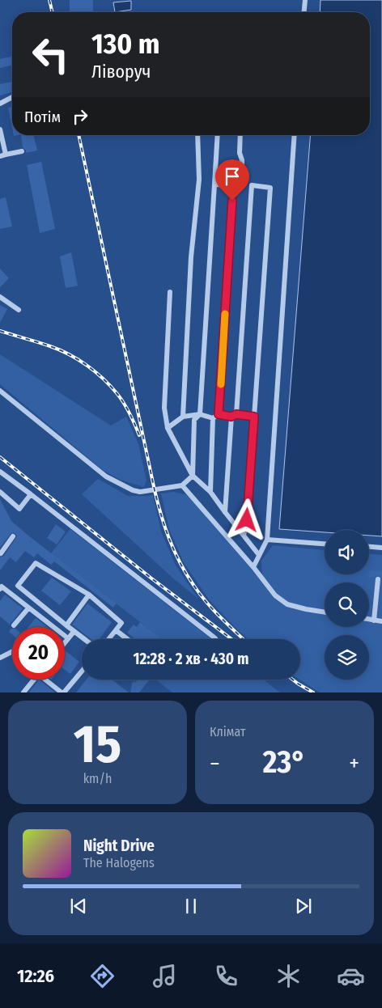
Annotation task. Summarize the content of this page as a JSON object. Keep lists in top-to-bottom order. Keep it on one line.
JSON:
{"page":{"turn":["130 m","Ліворуч"],"then":"Потім","limit":"20","trip":"12:28 · 2 хв · 430 m","tile":[["15","km/h"],"Клімат"],"heat":["−","23°","+"],"song":["Night Drive","The Halogens"],"tabs":"12:26"}}
